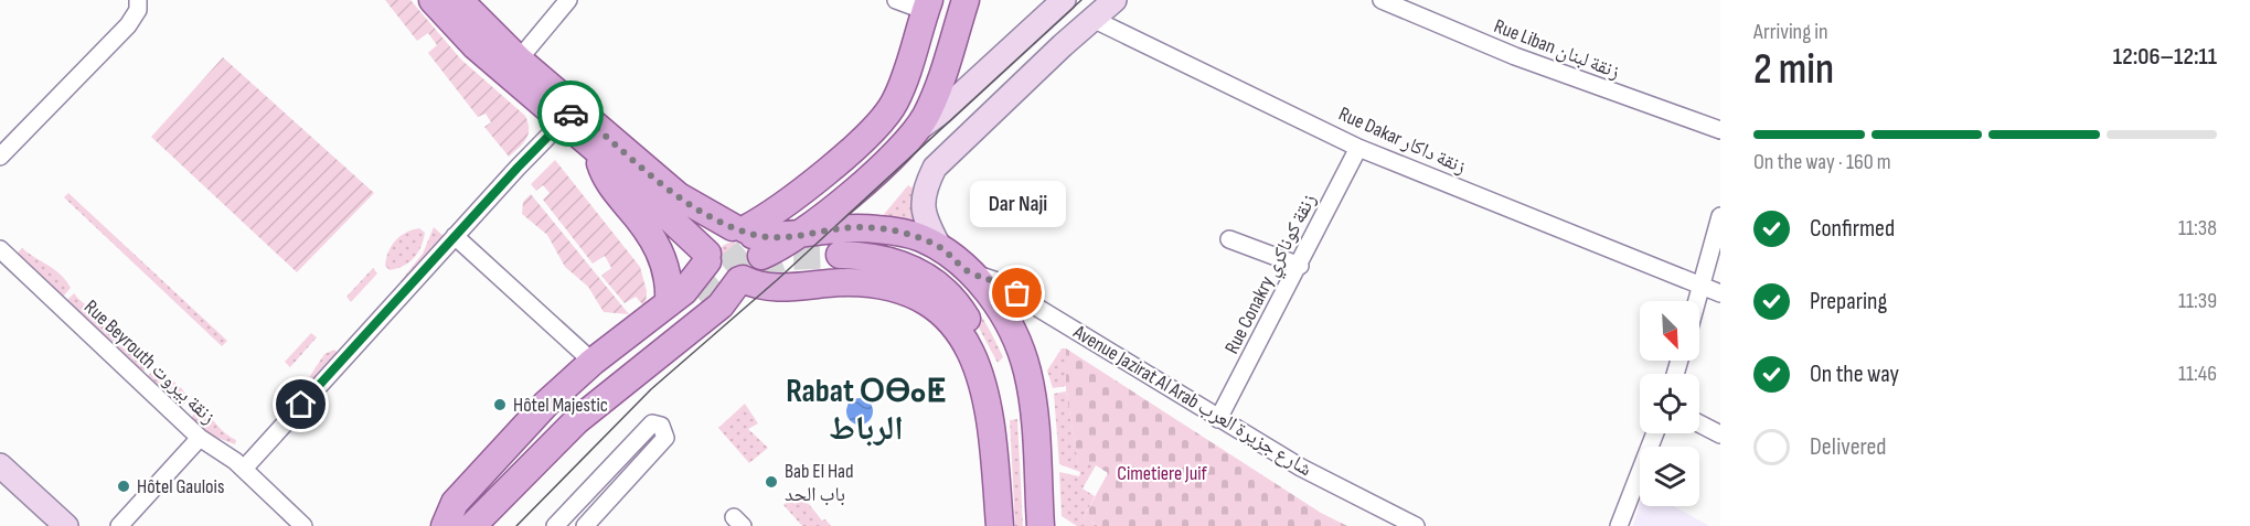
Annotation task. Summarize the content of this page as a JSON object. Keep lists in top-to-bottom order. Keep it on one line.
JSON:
{"streets":{"street":["Rue Liban زنقة لبنان","Rue Dakar زنقة داكار","Rue Conakry زنقة كوناكري","Rue Beyrouth زنقة بيروت","Avenue Jazirat Al Arab شارع جزيرة العرب"]},"crossings":[["Rue Dakar زنقة داكار","Rue Conakry زنقة كوناكري"],["Rue Conakry زنقة كوناكري","Avenue Jazirat Al Arab شارع جزيرة العرب"]],"districts":["Rabat ⵔⴱⴰⵟ الرباط"],"parks":["Cimetiere Juif"],"places":["Dar Naji","Hôtel Majestic","Bab El Had باب الحد","Hôtel Gaulois"],"north":"bottom right","page":{"heading":["2 min","Arriving in","12:06–12:11"],"bar":"On the way · 160 m","bubble":"Dar Naji","list":[["Confirmed","11:38"],["Preparing","11:39"],["On the way","11:46"],"Delivered"]}}
